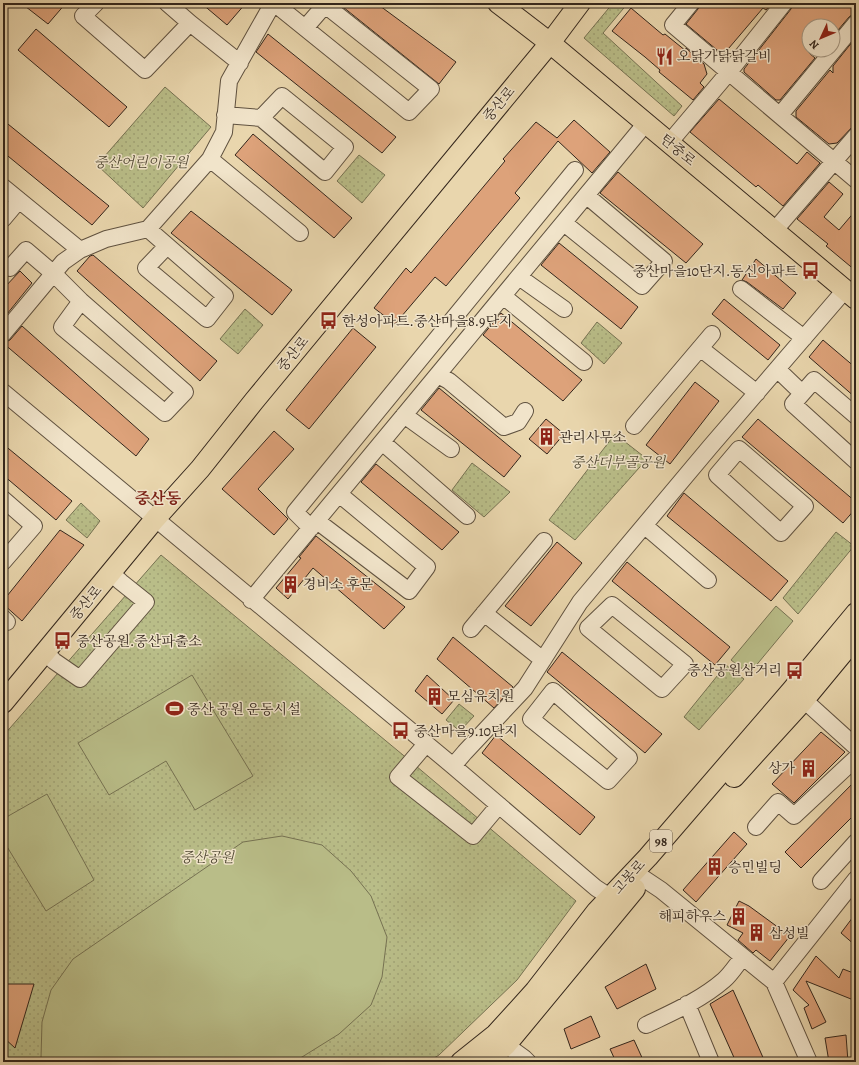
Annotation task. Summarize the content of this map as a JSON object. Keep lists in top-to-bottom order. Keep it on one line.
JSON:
{"streets":{"main road":["중산로","탄중로","98","고봉로"]},"crossings":[["중산로","탄중로"]],"districts":["중산동"],"parks":["중산어린이공원","중산더부골공원","중산공원"],"places":{"restaurant":["오닭가닭닭갈비"],"bus stop":["중산마을10단지.동신아파트","한성아파트.중산마을8.9단지","중산공원.중산파출소","중산공원삼거리","중산마을9.10단지"],"building":["관리사무소","경비소 후문","모심유치원","상가","승민빌딩","해피하우스","삼성빌"],"sports":["중산 공원 운동시설"]},"north":"bottom left"}
